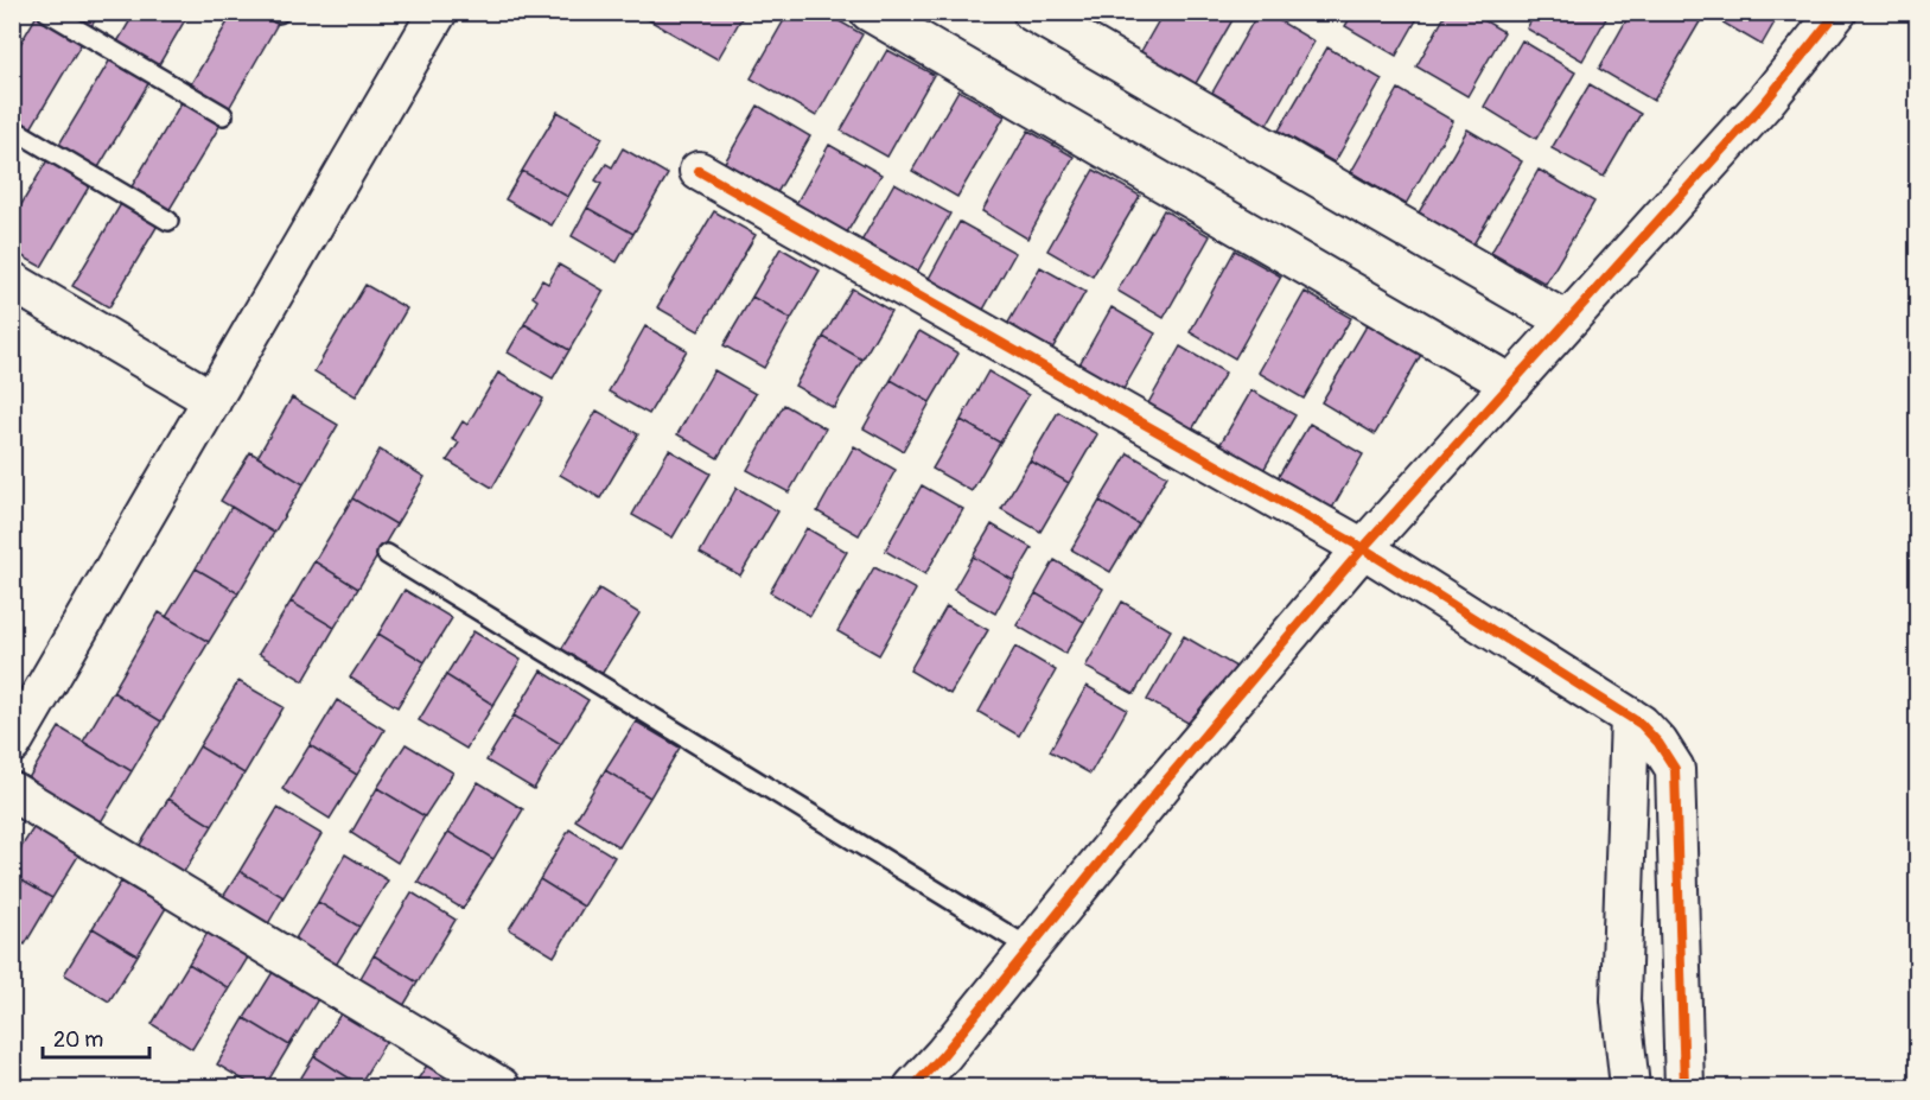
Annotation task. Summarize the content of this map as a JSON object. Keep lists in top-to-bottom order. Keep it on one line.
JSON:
{"scale_bar":"20 m"}
